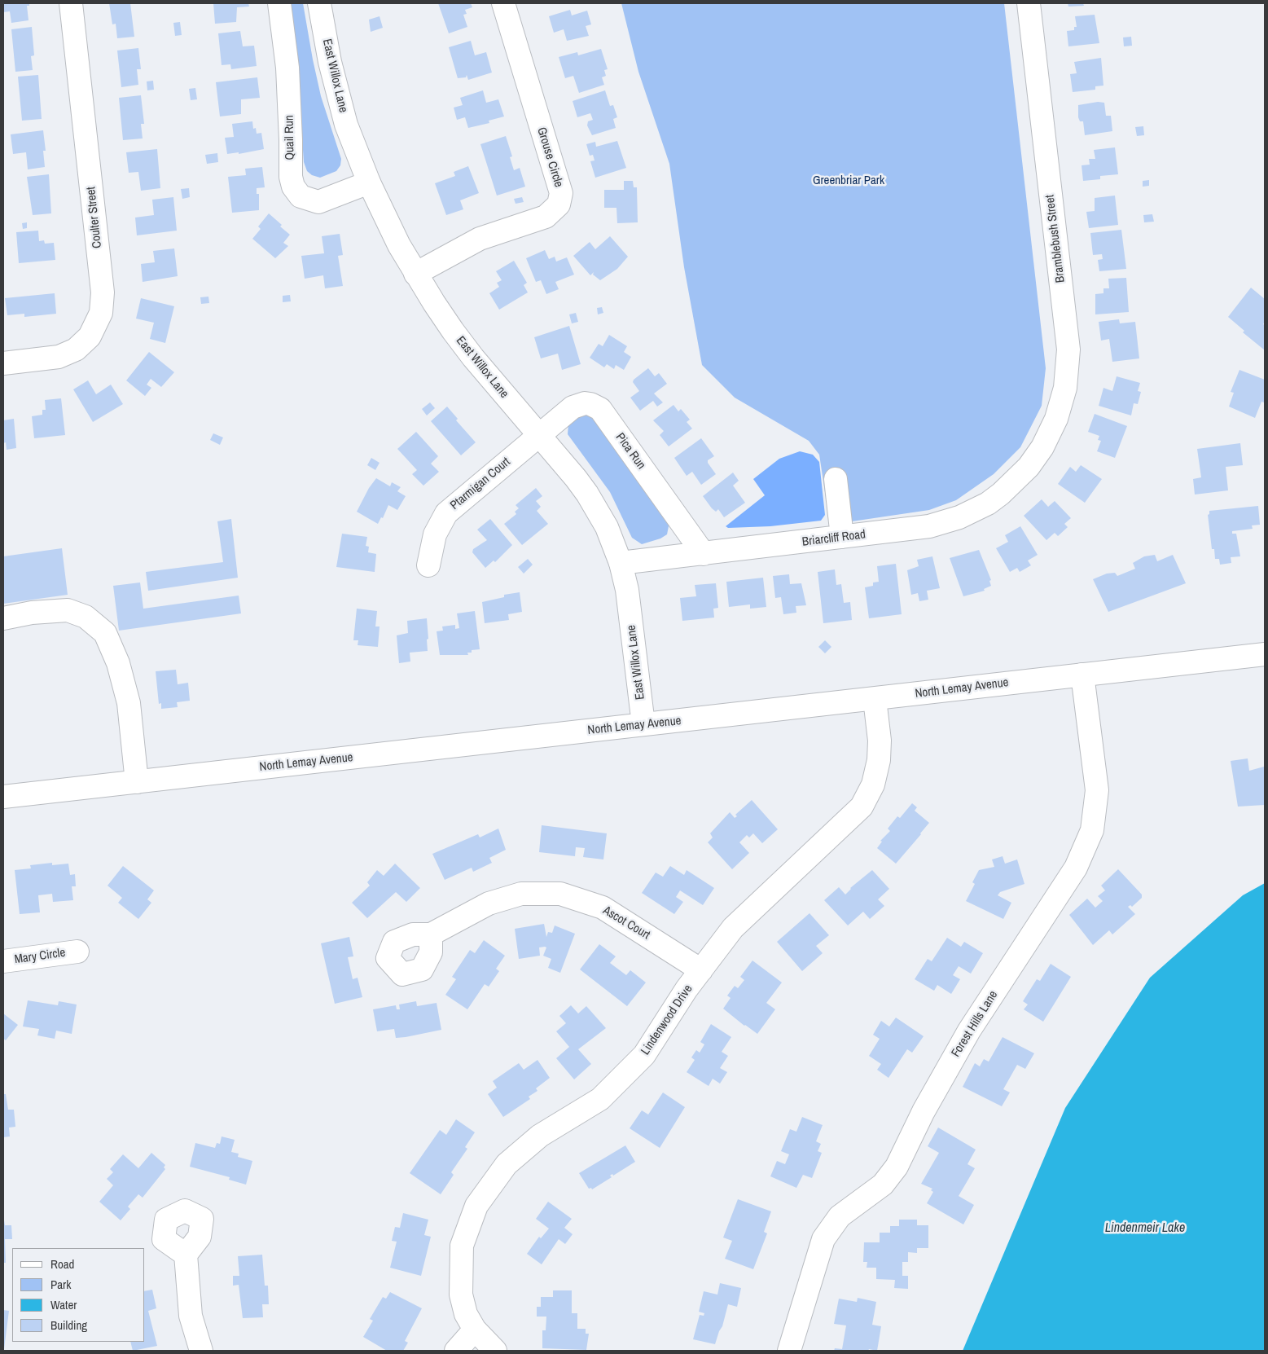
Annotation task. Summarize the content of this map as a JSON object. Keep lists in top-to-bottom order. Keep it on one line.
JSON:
{"streets":{"street":["East Willox Lane","Quail Run","Grouse Circle","Coulter Street","Bramblebush Street","Pica Run","Ptarmigan Court","Briarcliff Road","North Lemay Avenue","Ascot Court","Mary Circle","Lindenwood Drive","Forest Hills Lane"]},"crossings":[["East Willox Lane","Quail Run"],["East Willox Lane","Grouse Circle"],["East Willox Lane","Pica Run"],["East Willox Lane","Ptarmigan Court"],["East Willox Lane","Briarcliff Road"],["East Willox Lane","North Lemay Avenue"],["Bramblebush Street","Briarcliff Road"],["Pica Run","Ptarmigan Court"],["Pica Run","Briarcliff Road"],["North Lemay Avenue","Lindenwood Drive"],["North Lemay Avenue","Forest Hills Lane"],["Ascot Court","Lindenwood Drive"]],"water":["Lindenmeir Lake"],"parks":["Greenbriar Park"],"legend":["Road","Park","Water","Building"]}
